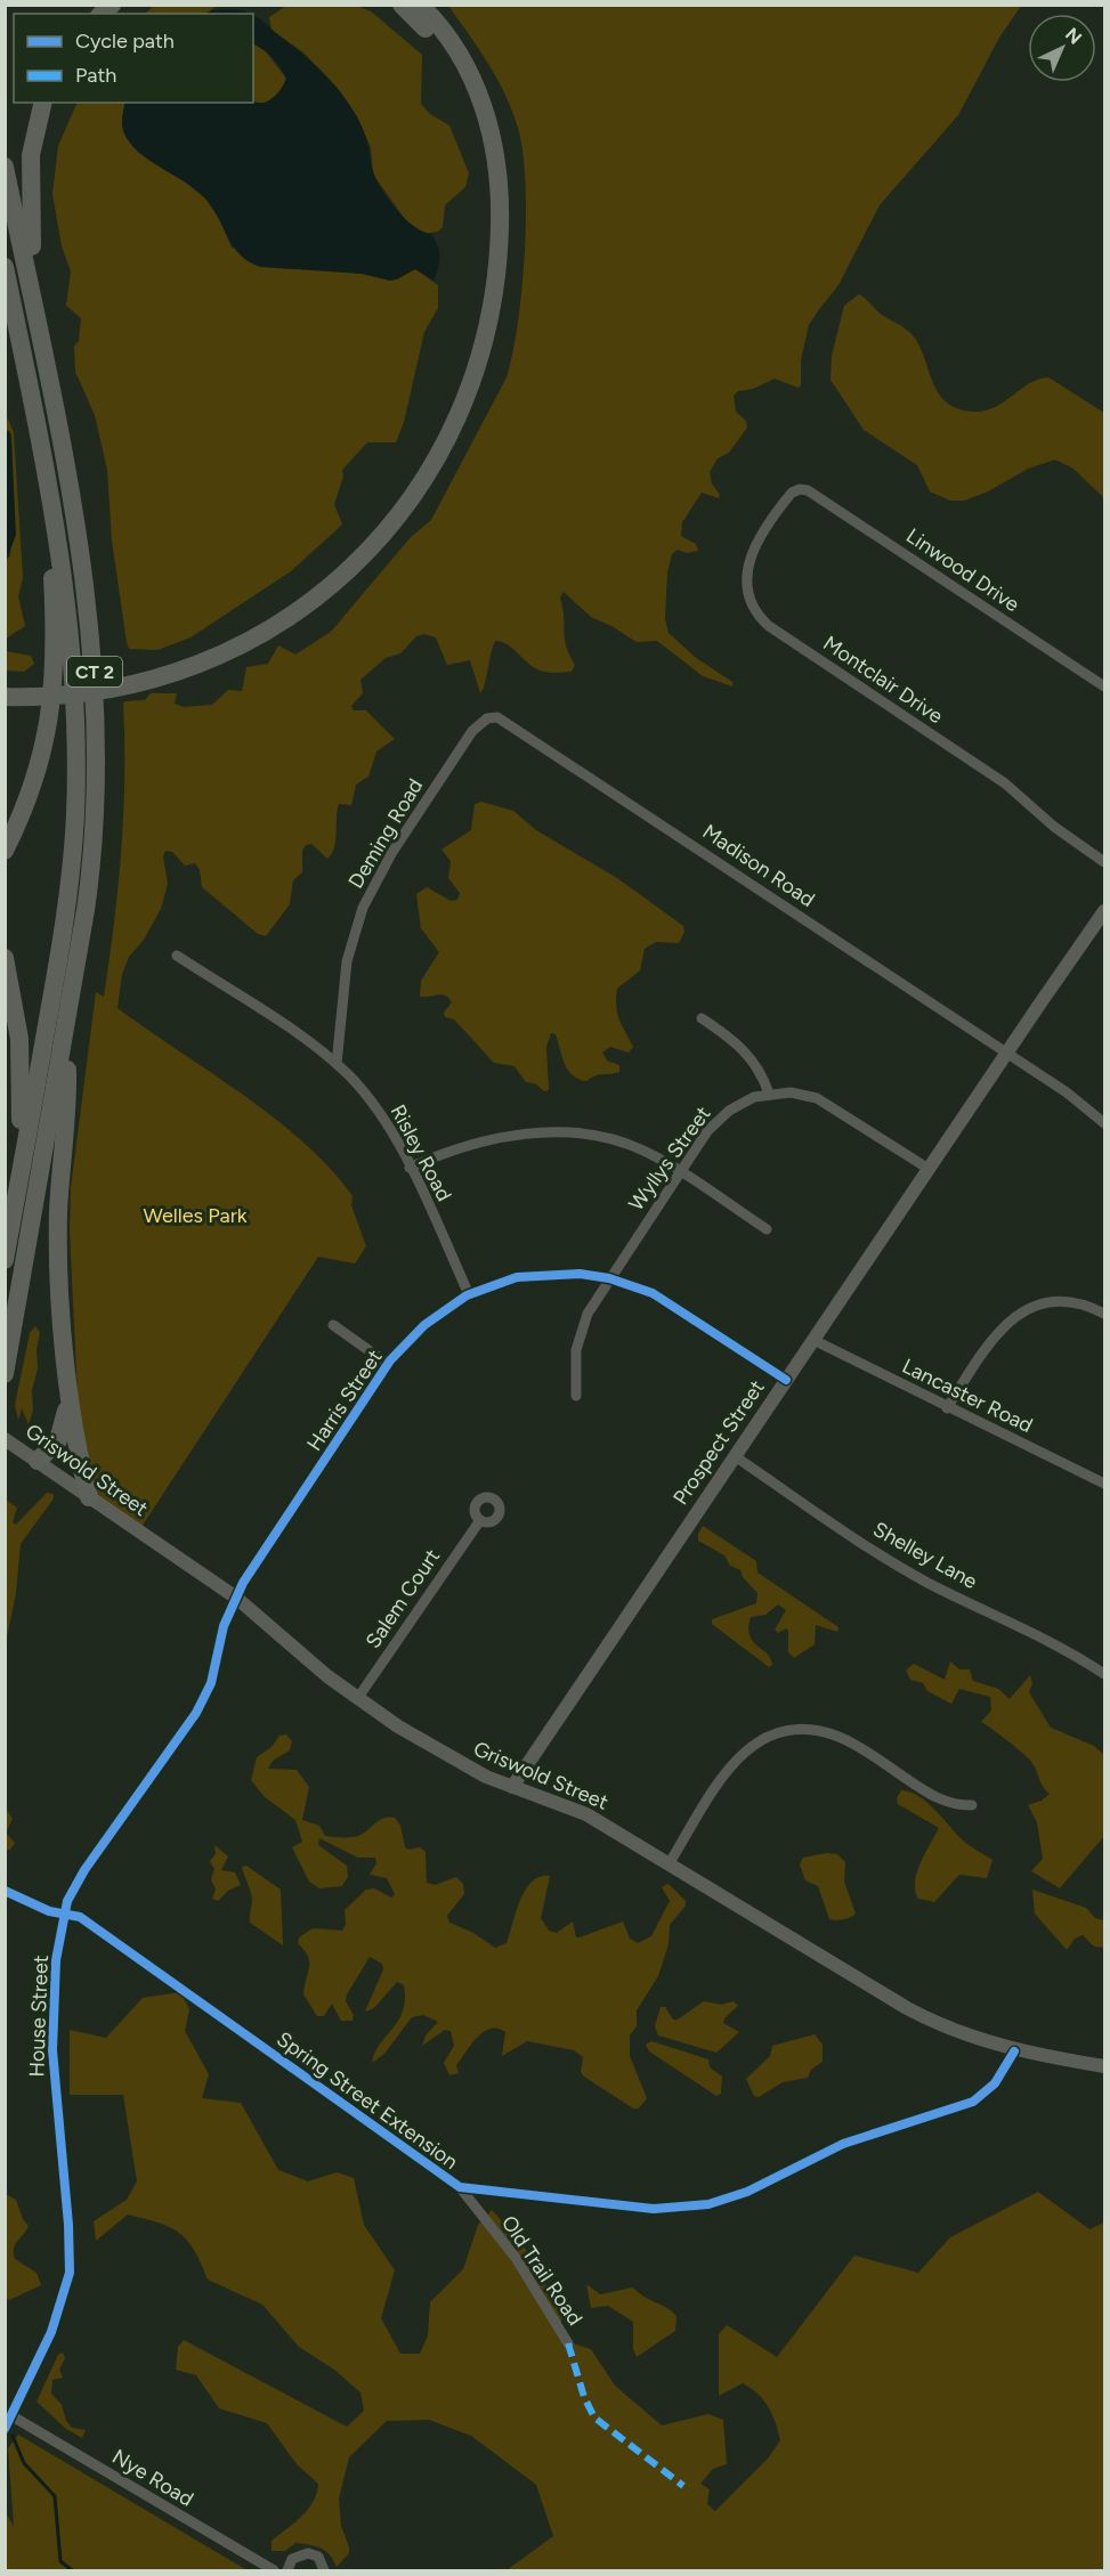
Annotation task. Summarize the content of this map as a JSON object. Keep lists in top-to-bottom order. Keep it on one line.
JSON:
{"streets":{"highway":["CT 2"],"main road":["Prospect Street","Griswold Street"],"street":["Linwood Drive","Montclair Drive","Deming Road","Madison Road","Risley Road","Wyllys Street","Lancaster Road","Harris Street","Shelley Lane","Salem Court","House Street","Spring Street Extension","Old Trail Road","Nye Road"]},"crossings":[["Linwood Drive","Montclair Drive"],["Deming Road","Madison Road"],["Deming Road","Risley Road"],["Madison Road","Prospect Street"],["Risley Road","Harris Street"],["Wyllys Street","Harris Street"],["Wyllys Street","Prospect Street"],["Lancaster Road","Prospect Street"],["Harris Street","Prospect Street"],["Harris Street","Griswold Street"],["Harris Street","House Street"],["Prospect Street","Griswold Street"],["Prospect Street","Shelley Lane"],["Griswold Street","Salem Court"],["Griswold Street","House Street"],["Griswold Street","Spring Street Extension"],["House Street","Spring Street Extension"],["House Street","Nye Road"],["Spring Street Extension","Old Trail Road"]],"parks":["Welles Park"],"legend":["Cycle path","Path"],"north":"top right"}
